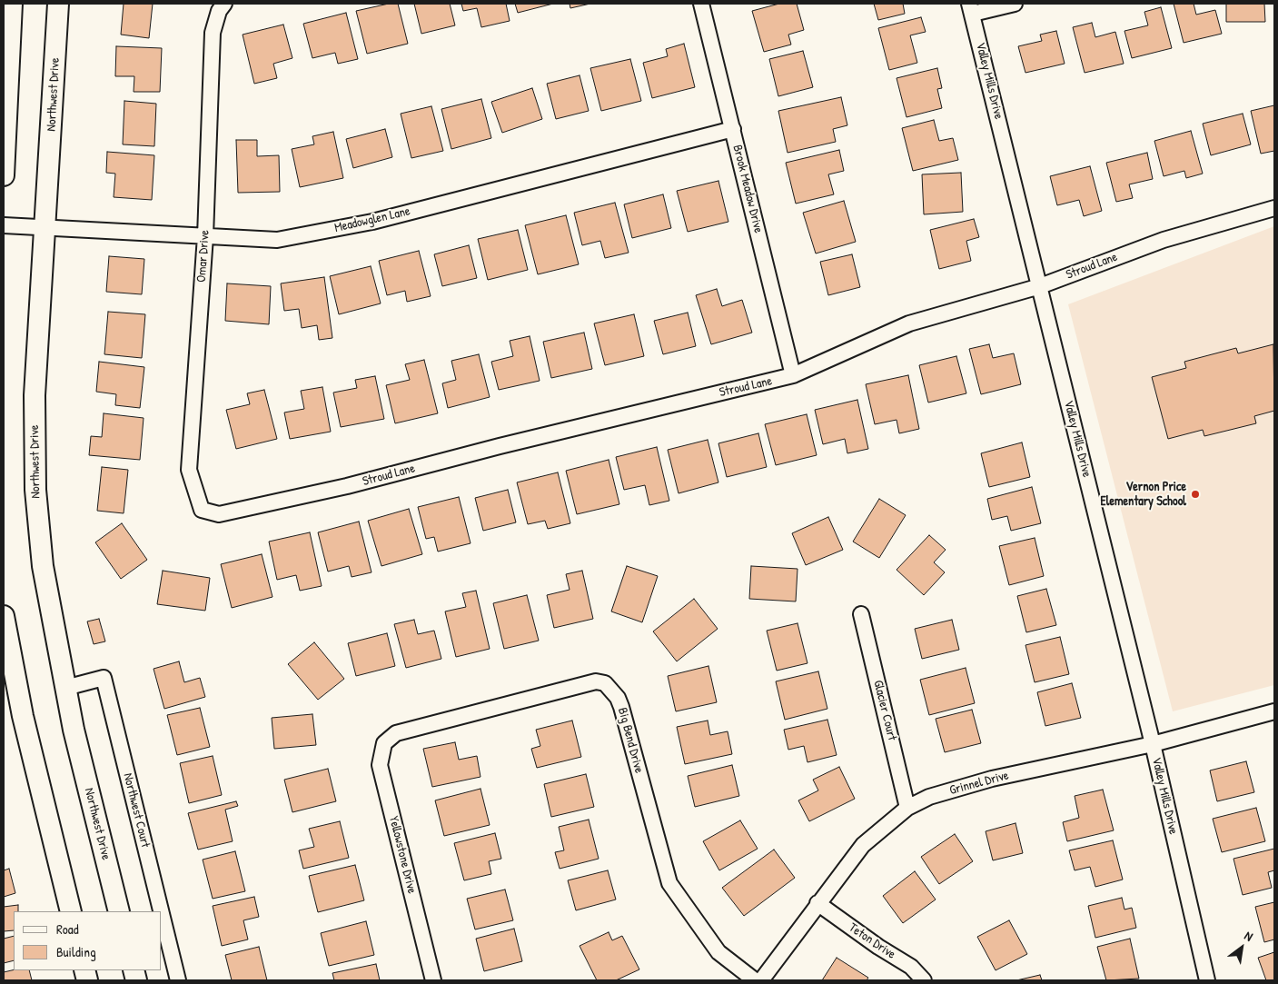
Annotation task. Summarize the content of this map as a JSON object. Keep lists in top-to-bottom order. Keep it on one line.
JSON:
{"streets":{"main road":["Northwest Drive"],"street":["Valley Mills Drive","Brook Meadow Drive","Meadowglen Lane","Omar Drive","Stroud Lane","Glacier Court","Big Bend Drive","Grinnel Drive","Northwest Court","Yellowstone Drive","Teton Drive"]},"crossings":[["Valley Mills Drive","Stroud Lane"],["Valley Mills Drive","Grinnel Drive"],["Northwest Drive","Meadowglen Lane"],["Northwest Drive","Northwest Court"],["Brook Meadow Drive","Meadowglen Lane"],["Brook Meadow Drive","Stroud Lane"],["Meadowglen Lane","Omar Drive"],["Omar Drive","Stroud Lane"],["Glacier Court","Grinnel Drive"],["Big Bend Drive","Yellowstone Drive"],["Grinnel Drive","Teton Drive"]],"places":["Vernon Price Elementary School"],"legend":["Road","Building"],"north":"top right"}
